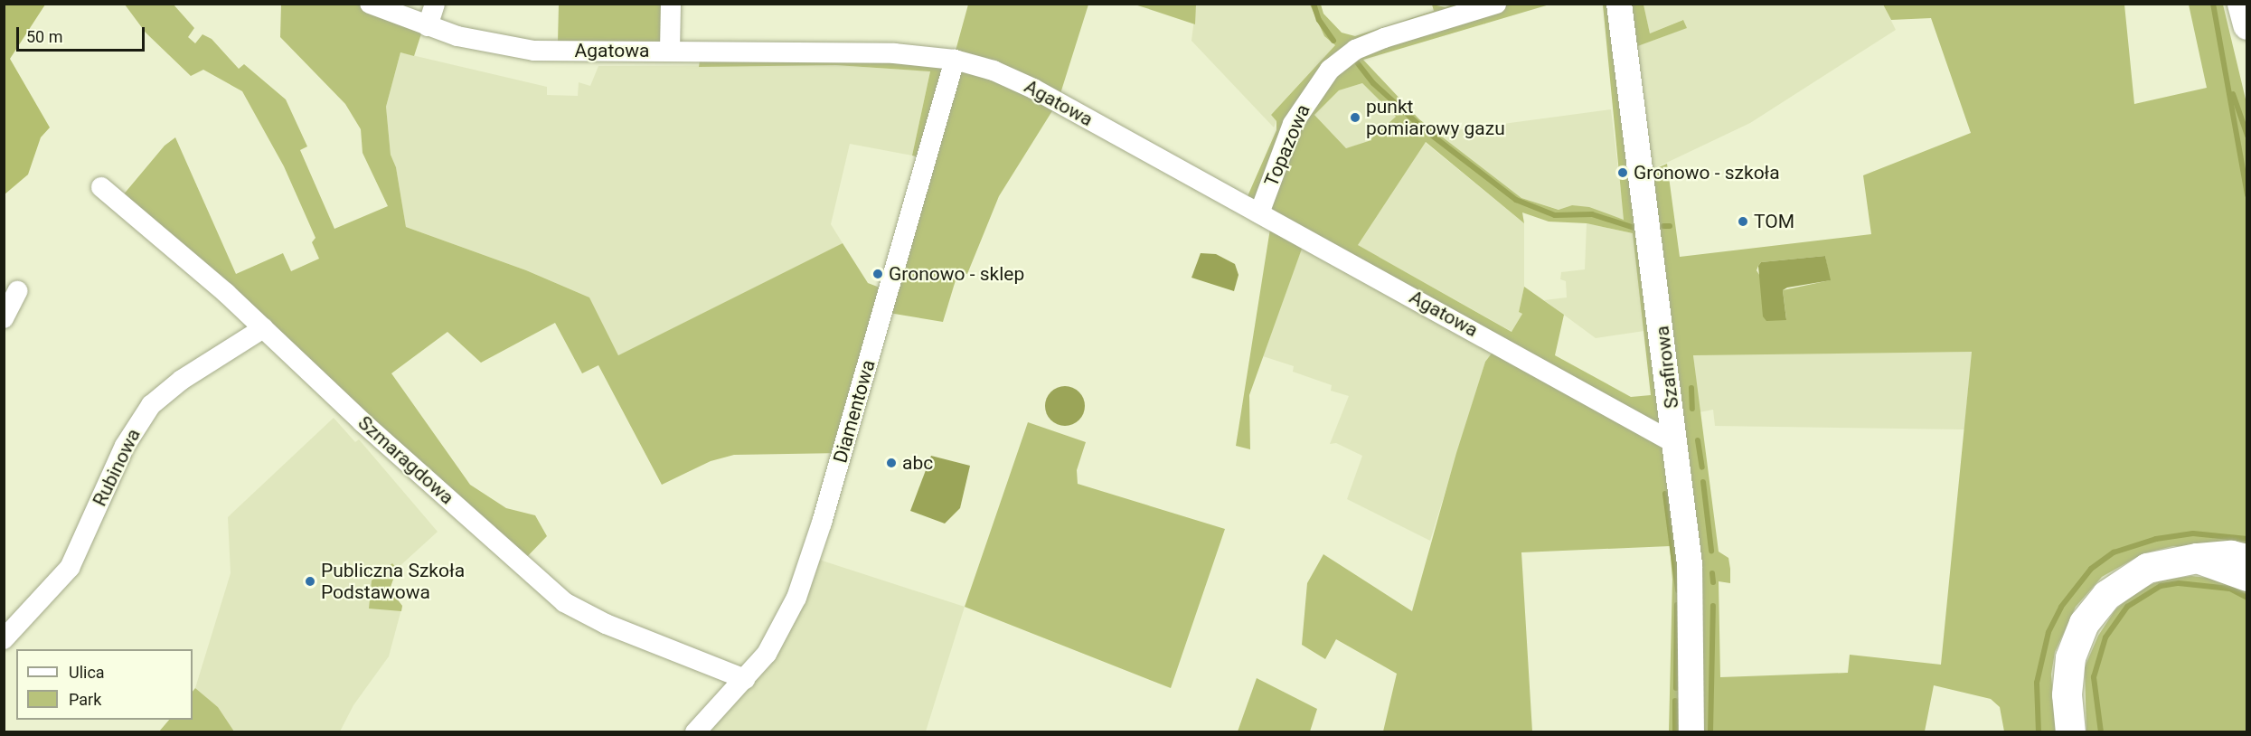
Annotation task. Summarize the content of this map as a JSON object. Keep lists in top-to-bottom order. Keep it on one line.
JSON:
{"streets":{"street":["Agatowa","Topazowa","Szafirowa","Diamentowa","Szmaragdowa","Rubinowa"]},"crossings":[["Agatowa","Topazowa"],["Agatowa","Szafirowa"],["Agatowa","Diamentowa"],["Diamentowa","Szmaragdowa"],["Szmaragdowa","Rubinowa"]],"places":["punkt pomiarowy gazu","Gronowo - szkoła","TOM","Gronowo - sklep","abc","Publiczna Szkoła Podstawowa"],"legend":["Ulica","Park"],"scale_bar":"50 m"}
